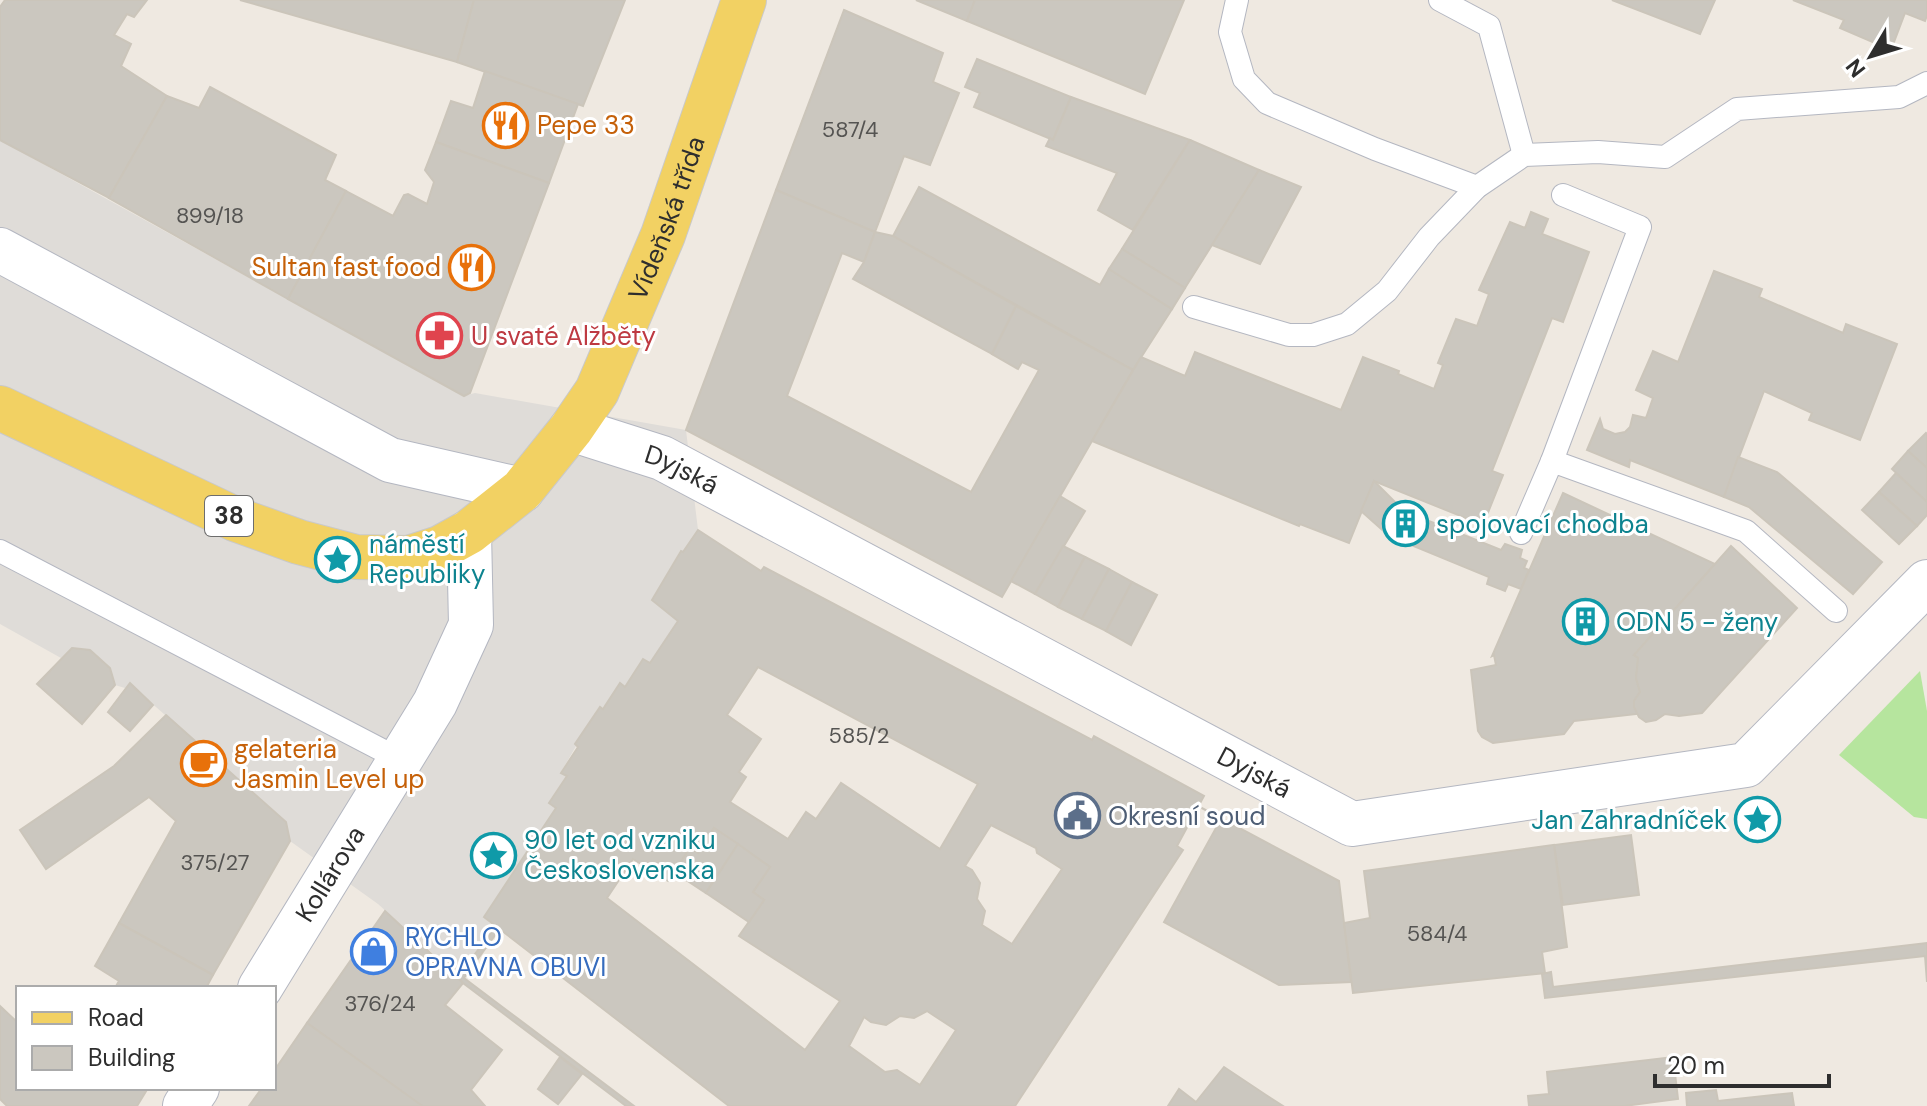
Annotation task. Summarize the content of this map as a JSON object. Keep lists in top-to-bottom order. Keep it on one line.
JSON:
{"streets":{"main road":["Vídeňská třída","38"],"street":["Dyjská","Kollárova"]},"crossings":[["Vídeňská třída","Dyjská"],["Vídeňská třída","38"],["Dyjská","38"]],"places":{"restaurant":["Pepe 33","Sultan fast food"],"pharmacy":["U svaté Alžběty"],"building":["spojovací chodba","ODN 5 - ženy"],"place":["náměstí Republiky","Jan Zahradníček","90 let od vzniku Československa"],"cafe":["gelateria Jasmin Level up"],"public building":["Okresní soud"],"shop":["RYCHLO OPRAVNA OBUVI"]},"house_numbers":["587/4","899/18","585/2","375/27","584/4","376/24"],"legend":["Road","Building"],"scale_bar":"20 m","north":"bottom left"}
